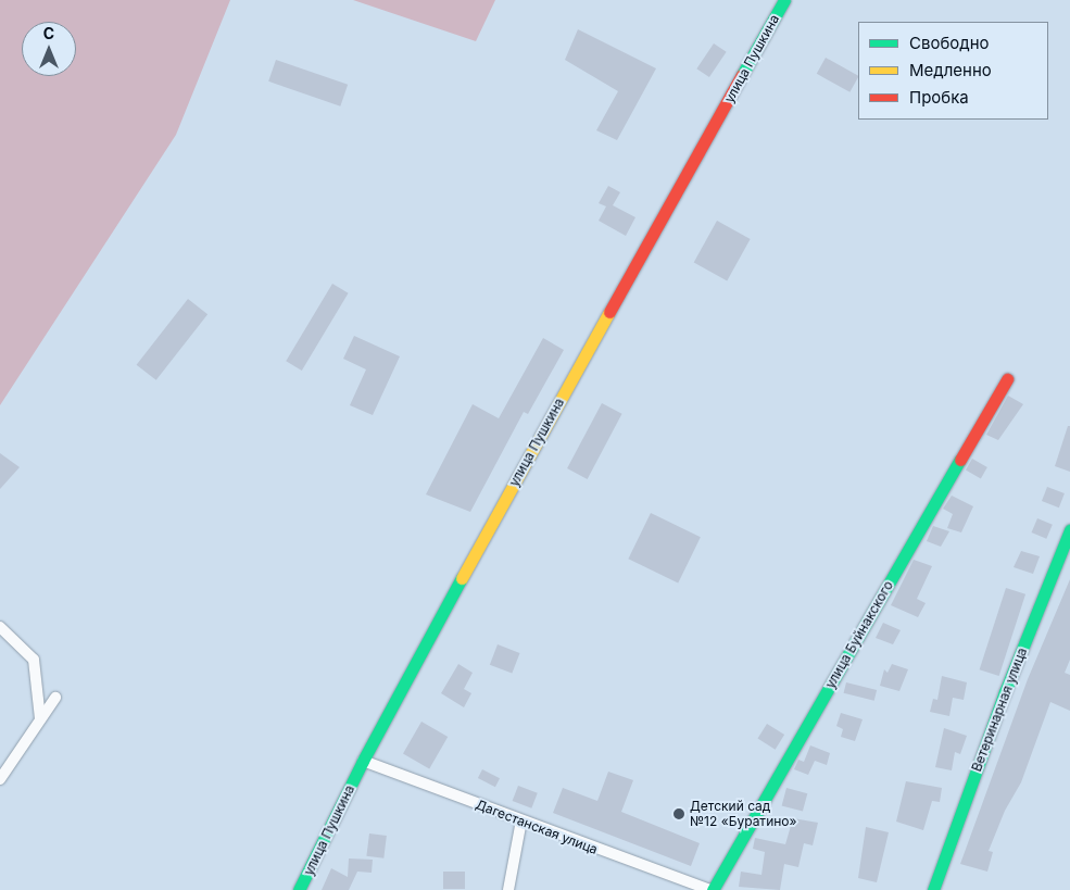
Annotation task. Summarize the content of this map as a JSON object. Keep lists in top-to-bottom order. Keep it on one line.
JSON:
{"streets":{"street":["улица Пушкина","улица Буйнакского","Ветеринарная улица","Дагестанская улица"]},"crossings":[["улица Пушкина","Дагестанская улица"],["улица Буйнакского","Дагестанская улица"]],"places":["Детский сад №12 «Буратино»"],"legend":["Свободно","Медленно","Пробка"],"north":"top"}
